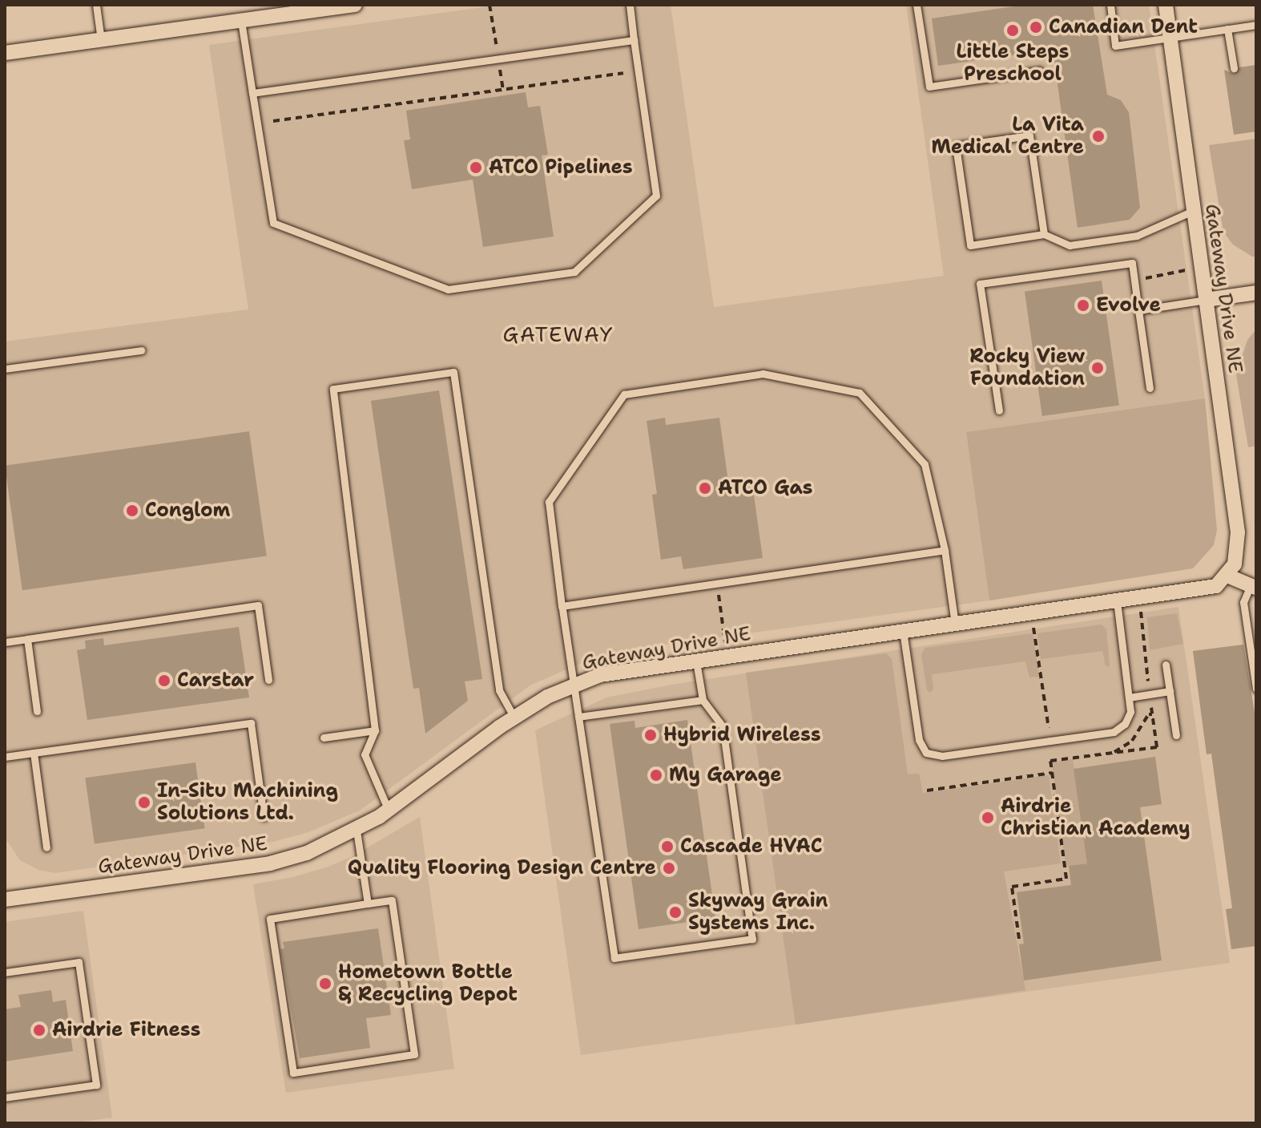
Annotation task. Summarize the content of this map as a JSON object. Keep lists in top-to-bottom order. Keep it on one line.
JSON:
{"streets":{"street":["Gateway Drive NE"]},"districts":["GATEWAY"],"places":["Canadian Dent","Little Steps Preschool","La Vita Medical Centre","ATCO Pipelines","Evolve","Rocky View Foundation","ATCO Gas","Conglom","Carstar","Hybrid Wireless","My Garage","In-Situ Machining Solutions Ltd.","Airdrie Christian Academy","Cascade HVAC","Quality Flooring Design Centre","Skyway Grain Systems Inc.","Hometown Bottle & Recycling Depot","Airdrie Fitness"]}
